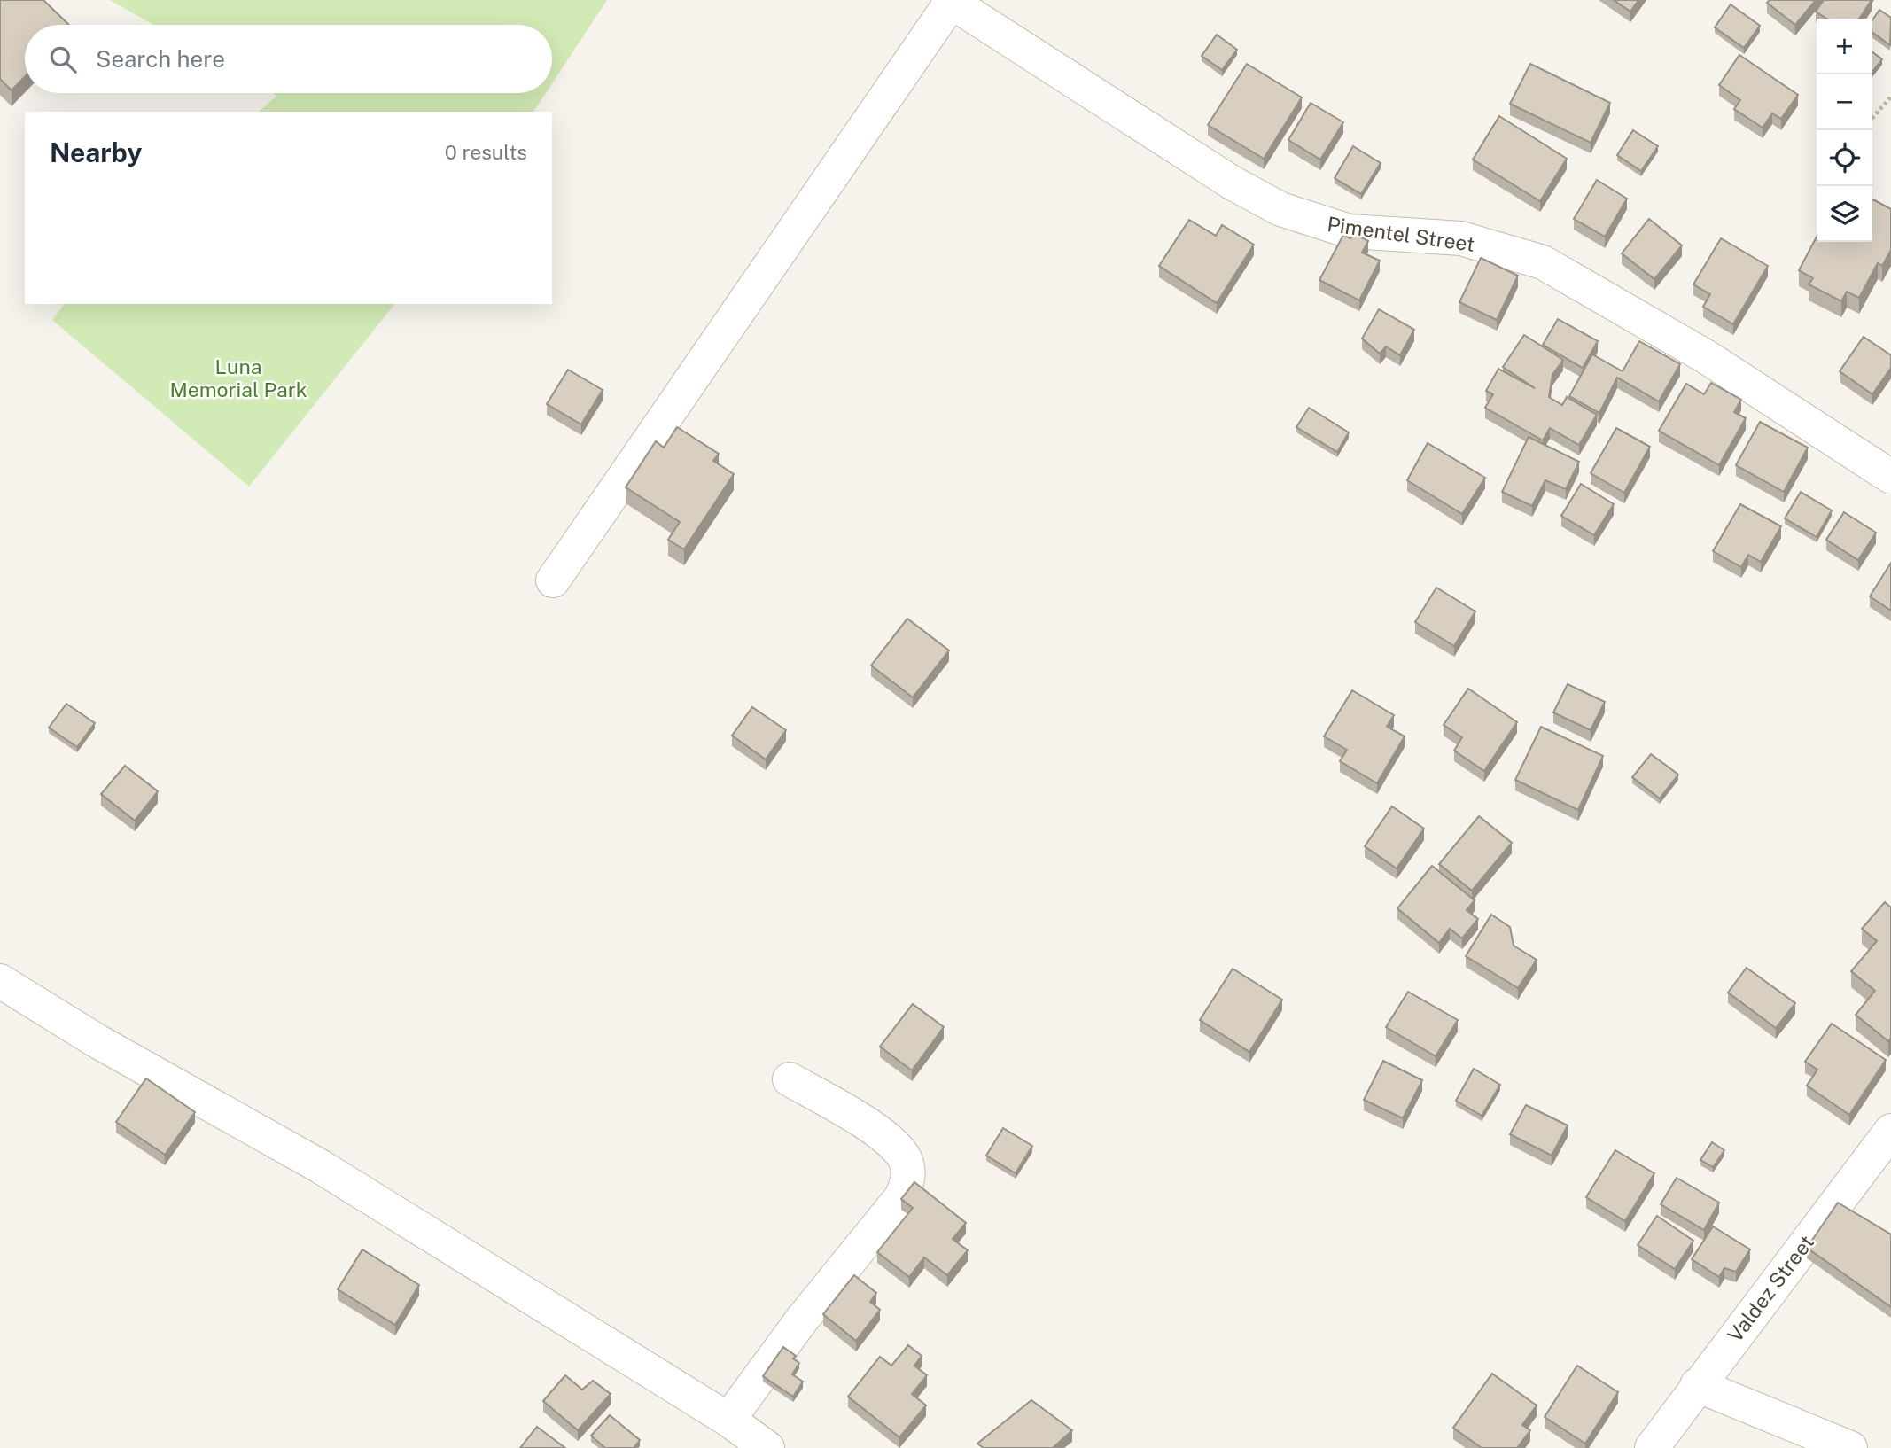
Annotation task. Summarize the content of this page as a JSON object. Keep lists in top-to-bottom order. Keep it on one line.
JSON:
{"streets":{"street":["Pimentel Street","Valdez Street"]},"parks":["Luna Memorial Park"],"page":{"map_buttons":["+","−"],"search":"Search here","heading":["Nearby","0 results"]}}
